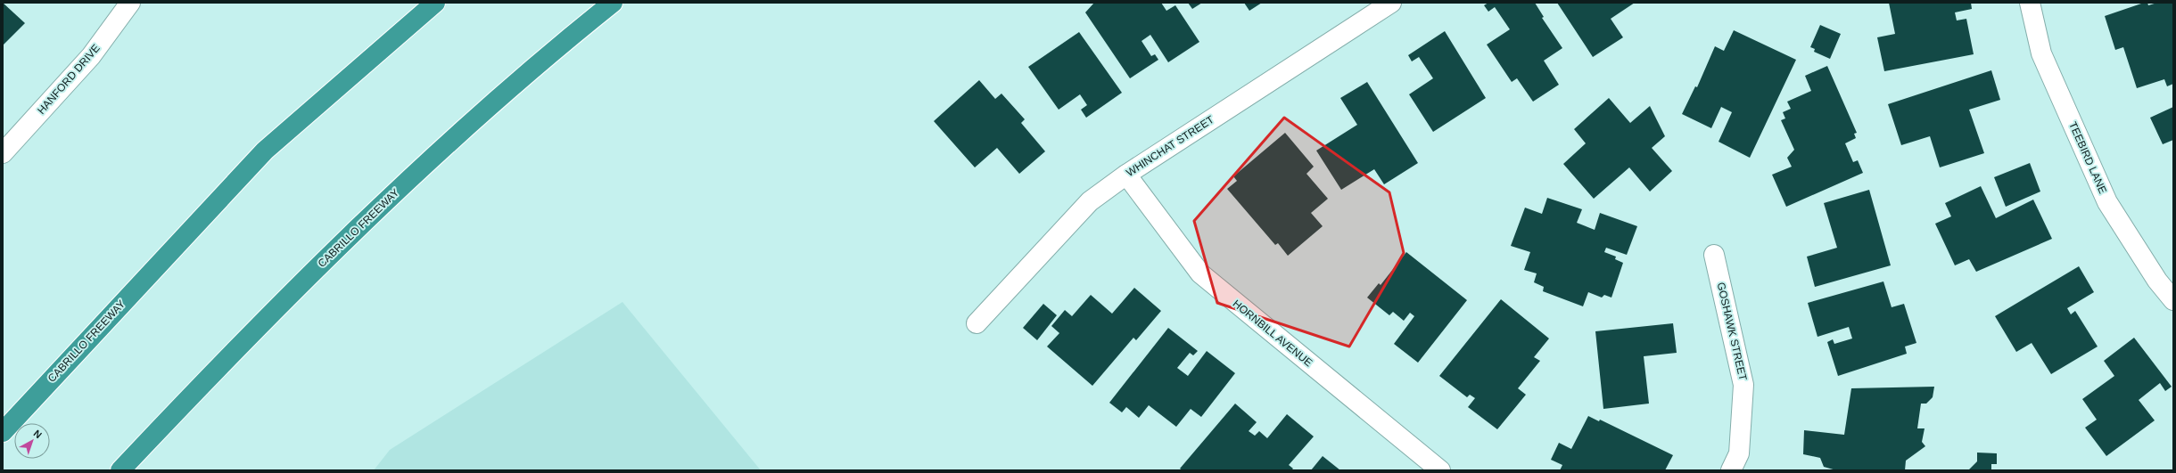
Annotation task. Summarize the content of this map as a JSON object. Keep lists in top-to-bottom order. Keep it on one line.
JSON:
{"streets":{"highway":["CABRILLO FREEWAY"],"street":["HANFORD DRIVE","WHINCHAT STREET","TEEBIRD LANE","GOSHAWK STREET","HORNBILL AVENUE"]},"crossings":[["WHINCHAT STREET","HORNBILL AVENUE"]],"north":"top right"}
